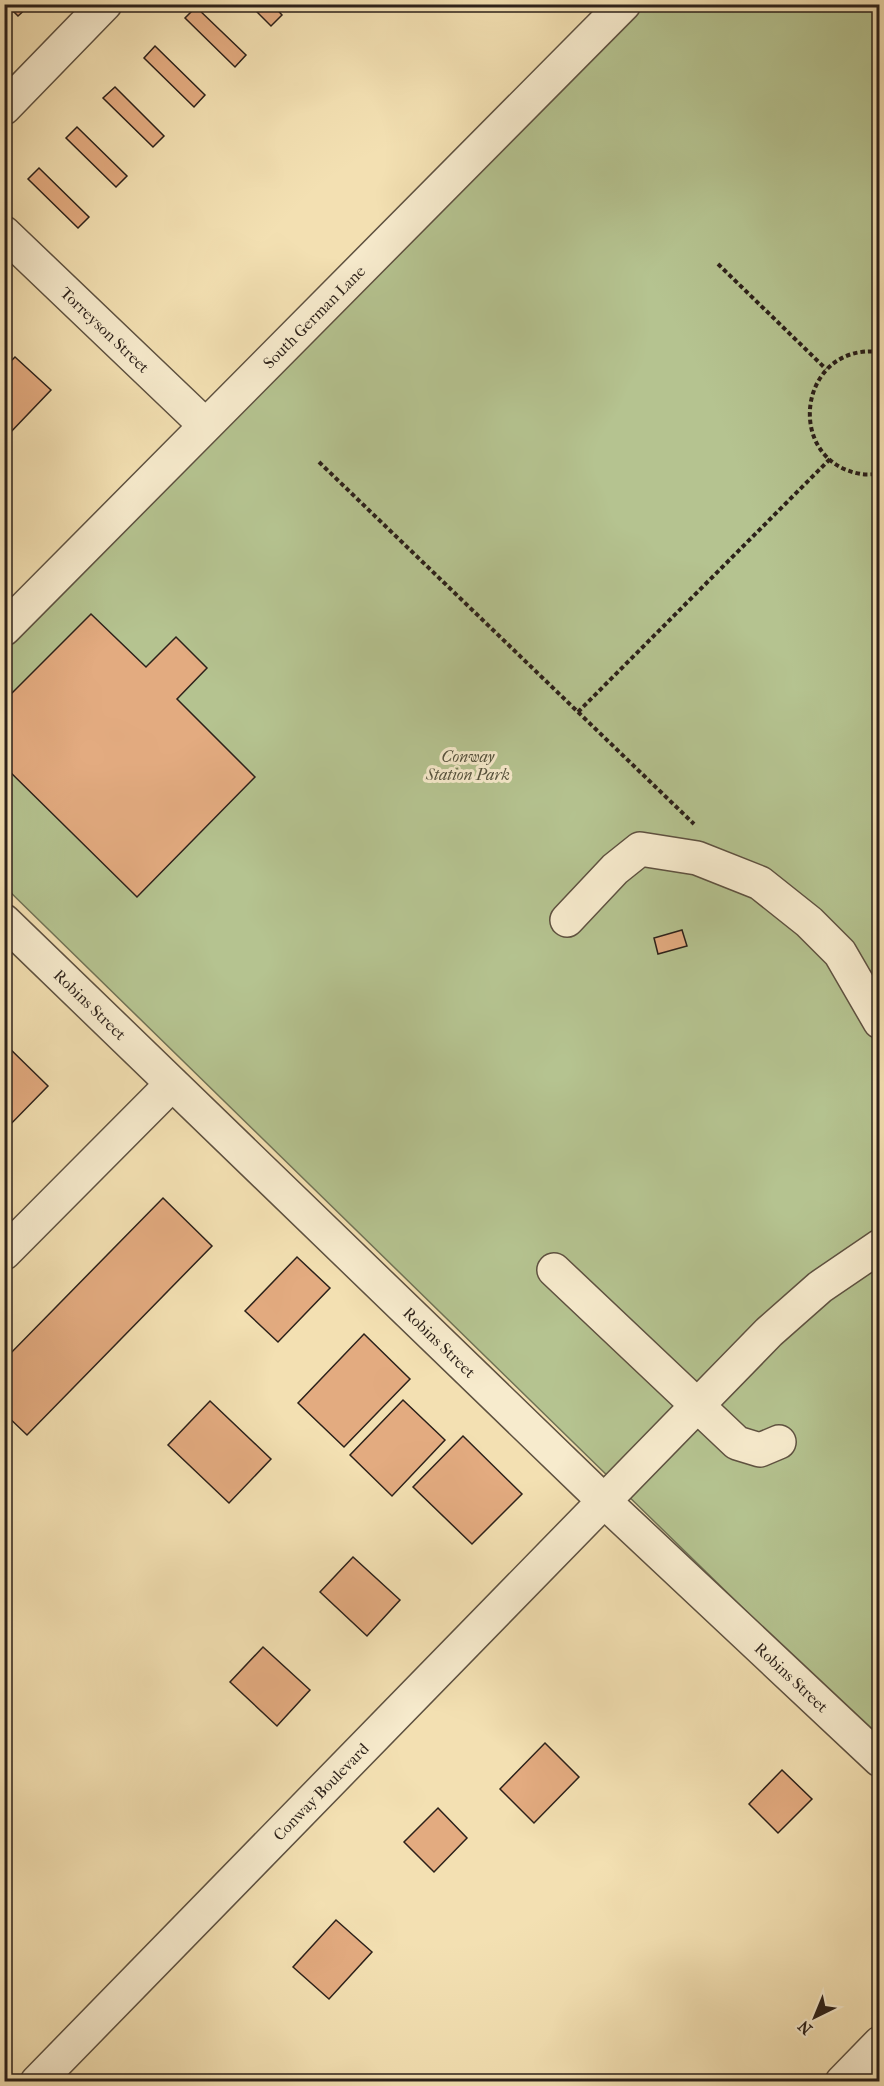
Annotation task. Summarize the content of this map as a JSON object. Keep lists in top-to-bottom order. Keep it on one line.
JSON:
{"streets":{"street":["South German Lane","Torreyson Street","Robins Street","Conway Boulevard"]},"crossings":[["South German Lane","Torreyson Street"],["Robins Street","Conway Boulevard"]],"parks":["Conway Station Park"],"north":"bottom left"}
